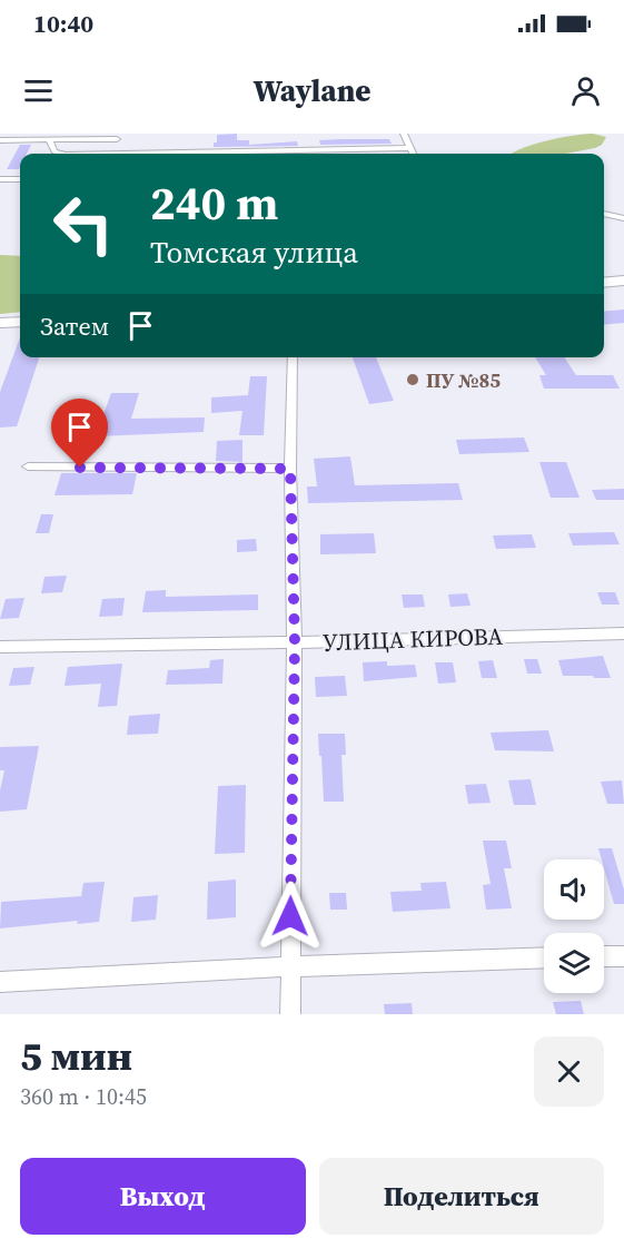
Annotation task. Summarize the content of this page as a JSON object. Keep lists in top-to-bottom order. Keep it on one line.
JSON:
{"streets":{"street":["УЛИЦА КИРОВА"]},"places":["ПУ №85"],"page":{"status":"10:40","header":"Waylane","turn":["240 m","Томская улица"],"then":"Затем","heading":["5 мин","360 m · 10:45"],"buttons":["Выход","Поделиться"]}}
